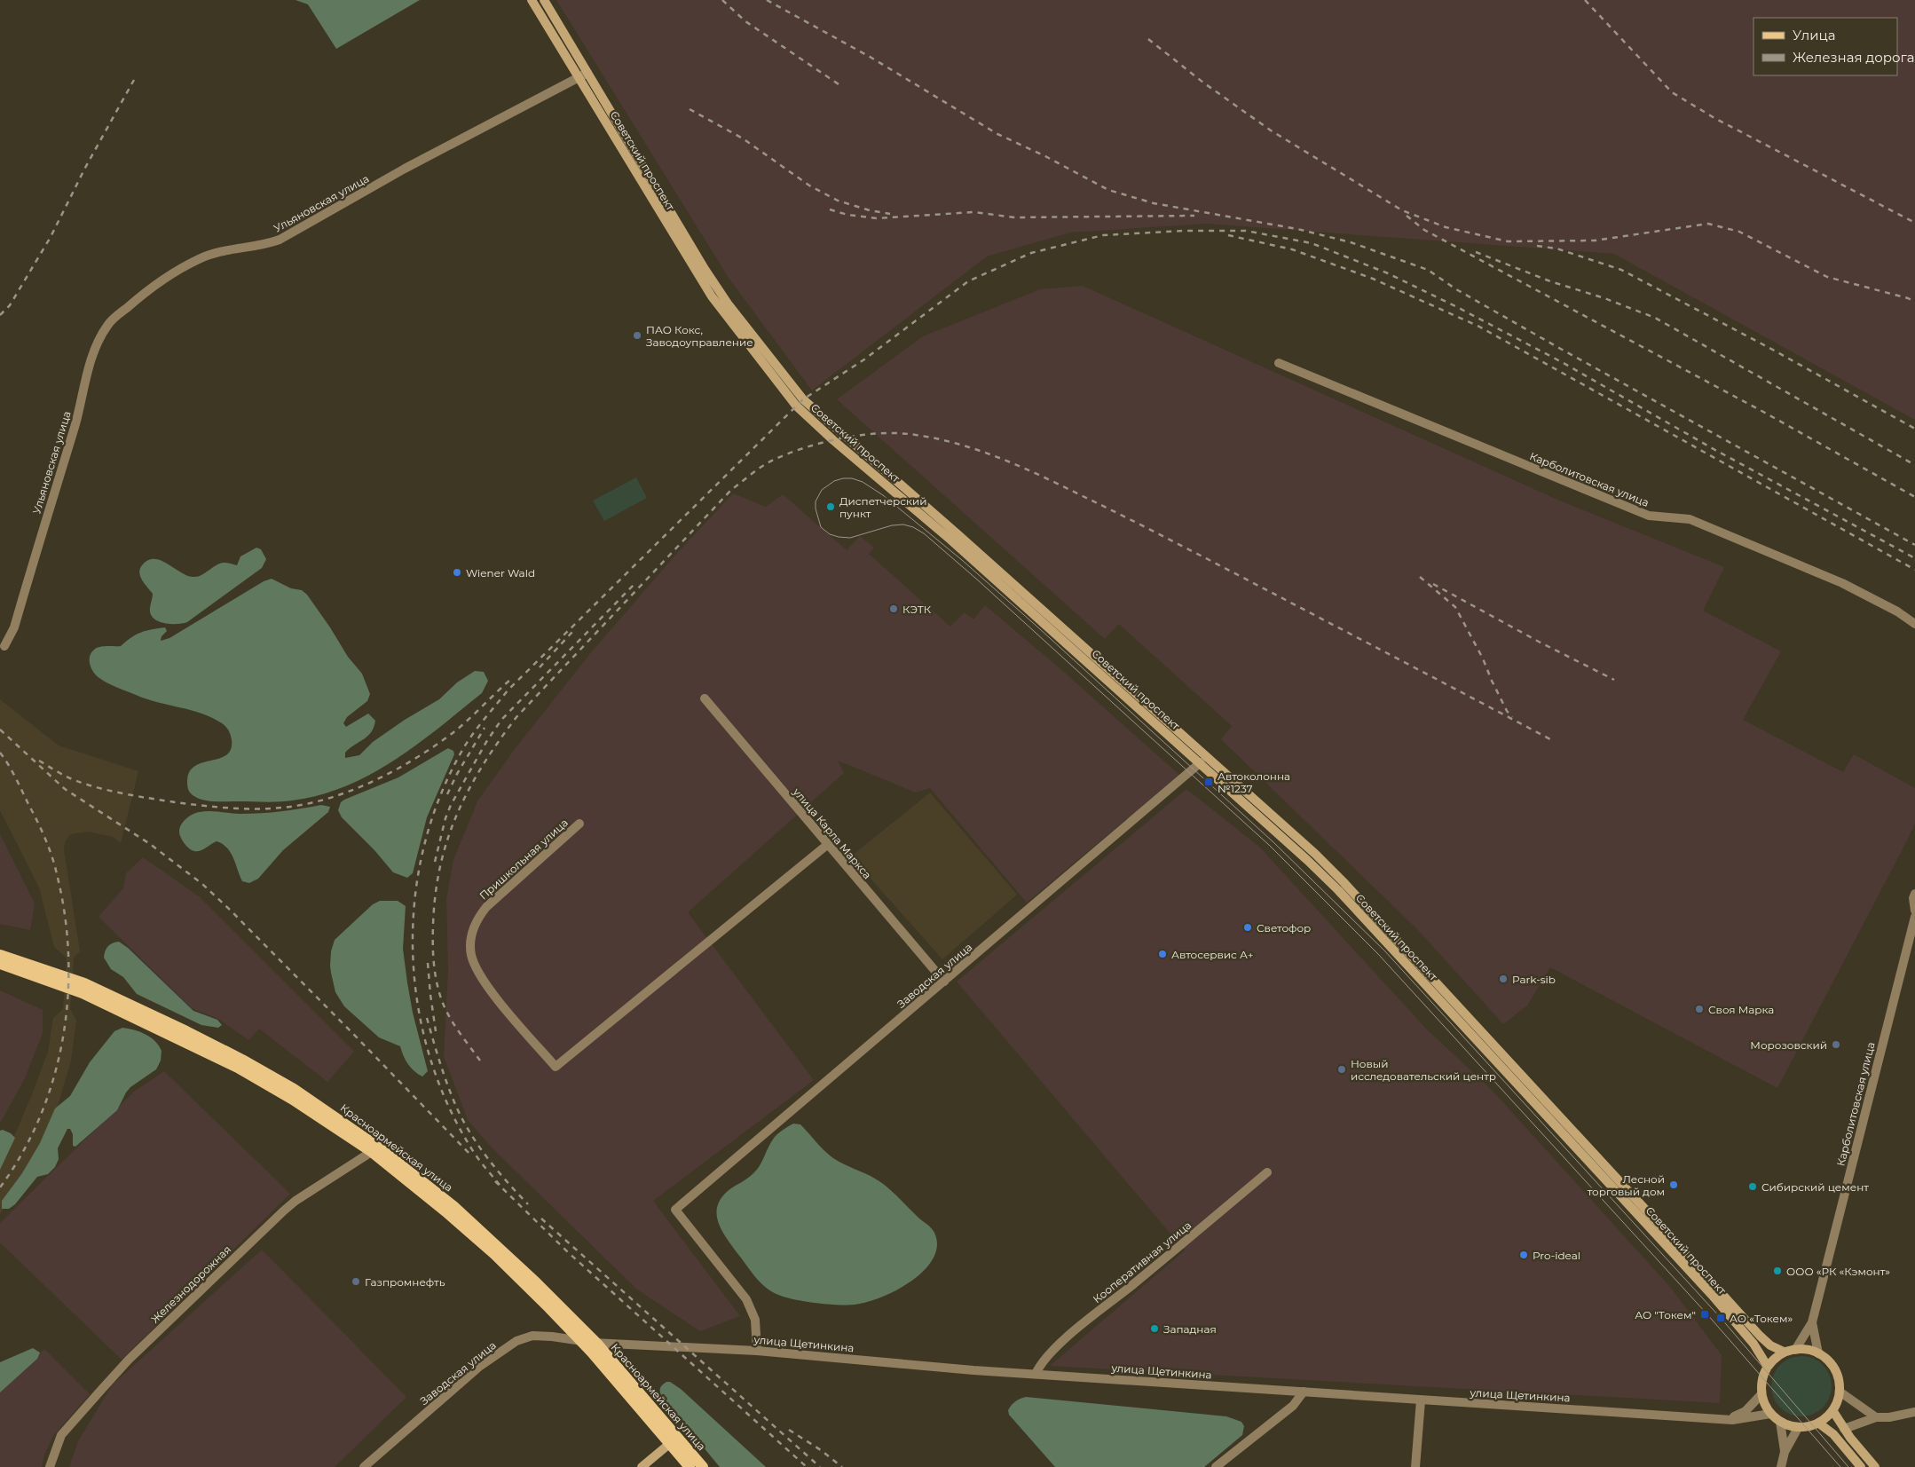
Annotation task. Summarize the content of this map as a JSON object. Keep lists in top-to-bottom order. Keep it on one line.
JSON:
{"streets":{"main road":["Советский проспект","Красноармейская улица"],"street":["Ульяновская улица","Карболитовская улица","улица Карла Маркса","Пришкольная улица","Заводская улица","Кооперативная улица","Железнодорожная","улица Щетинкина"]},"crossings":[["Советский проспект","Ульяновская улица"],["Советский проспект","Заводская улица"],["Советский проспект","улица Щетинкина"],["улица Карла Маркса","Пришкольная улица"],["улица Карла Маркса","Заводская улица"],["Заводская улица","Красноармейская улица"],["Заводская улица","улица Щетинкина"],["Красноармейская улица","Железнодорожная"],["Красноармейская улица","улица Щетинкина"],["Кооперативная улица","улица Щетинкина"]],"places":{"other":["ПАО Кокс, Заводоуправление","Диспетчерский пункт","Wiener Wald","КЭТК","Светофор","Автосервис А+","Park-sib","Своя Марка","Морозовский","Новый исследовательский центр","Лесной торговый дом","Сибирский цемент","Pro-ideal","ООО «РК «Кэмонт»","Газпромнефть","Западная"],"transit":["Автоколонна №1237","АО \"Токем\"","АО «Токем»"]},"legend":["Улица","Железная дорога"]}
